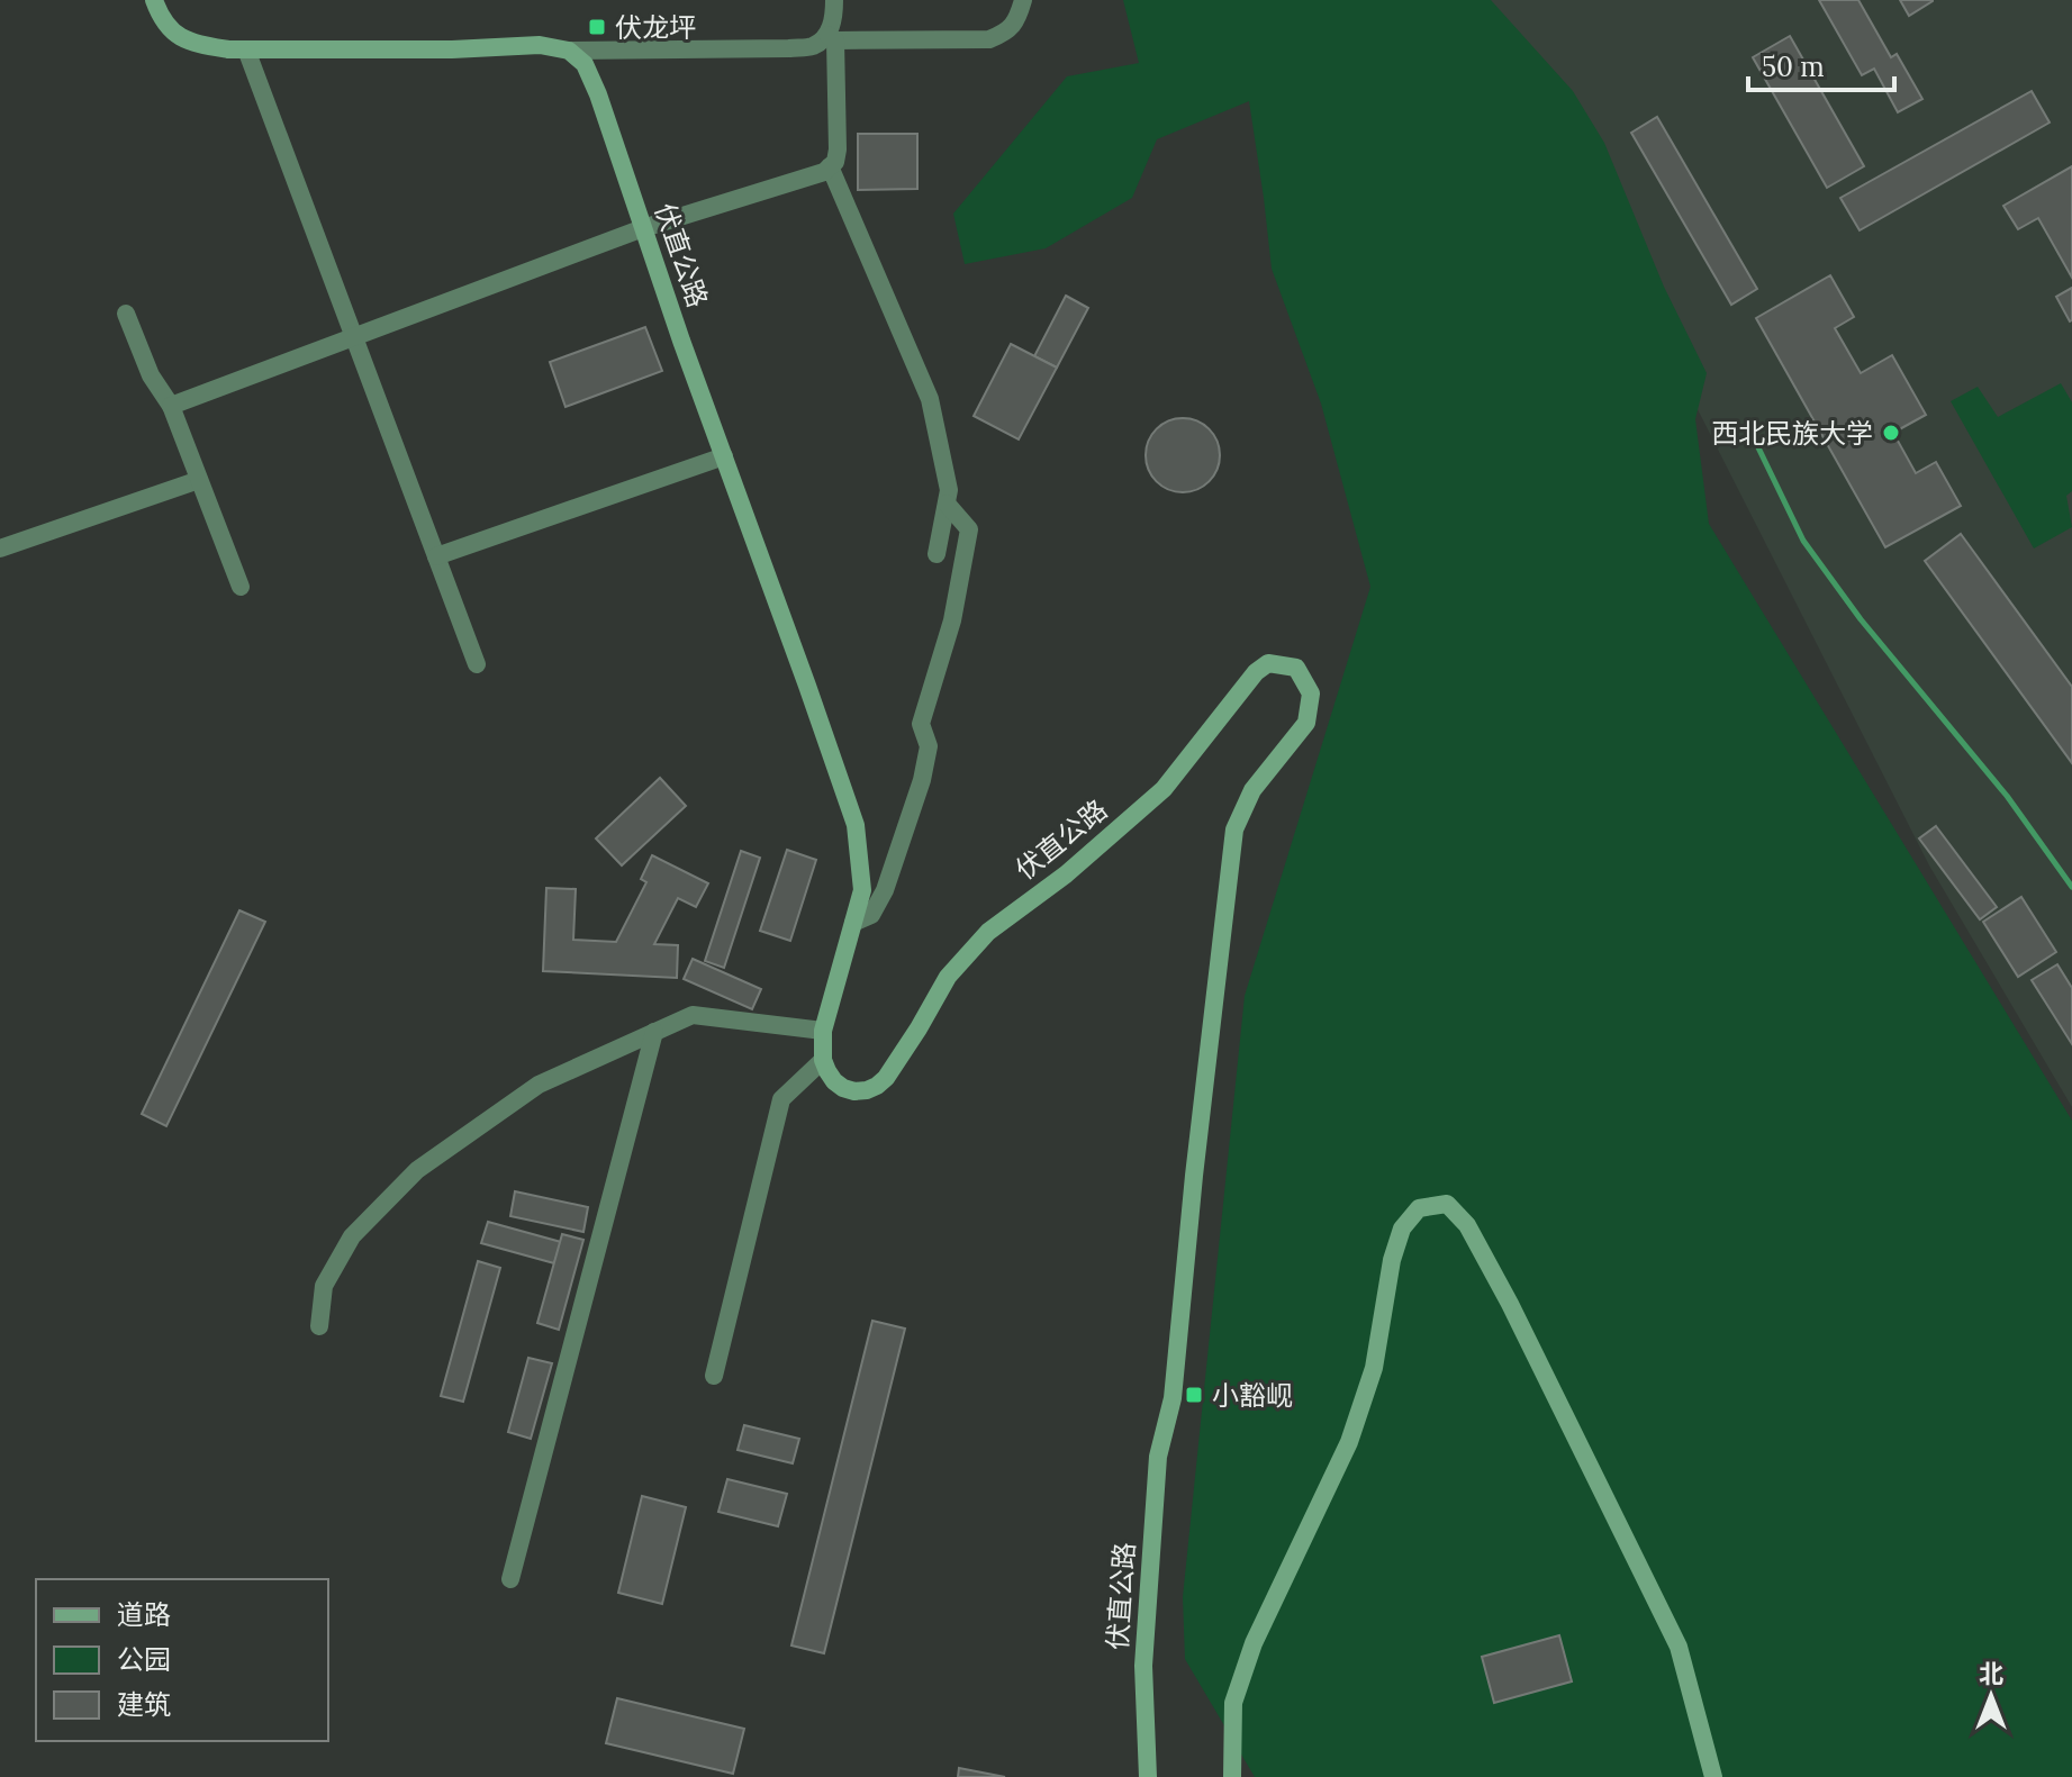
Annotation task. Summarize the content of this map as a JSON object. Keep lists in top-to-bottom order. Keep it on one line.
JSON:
{"streets":{"main road":["伏直公路"]},"places":{"transit":["伏龙坪","小豁岘"],"other":["西北民族大学"]},"legend":["道路","公园","建筑"],"scale_bar":"50 m","north":"top"}
